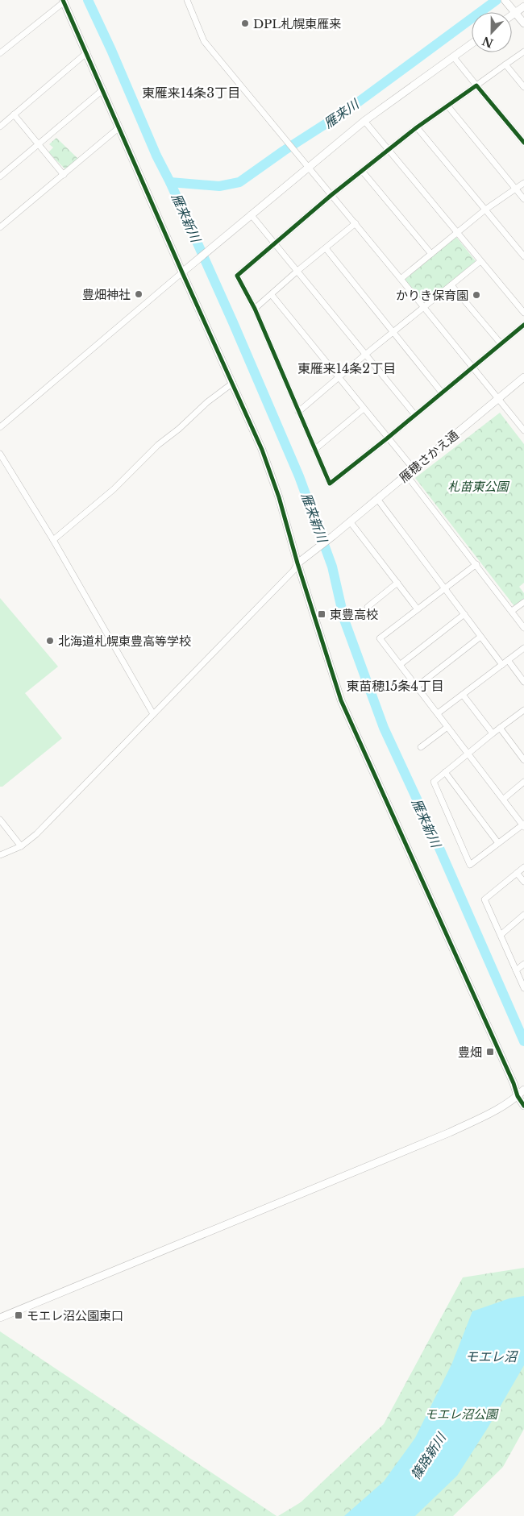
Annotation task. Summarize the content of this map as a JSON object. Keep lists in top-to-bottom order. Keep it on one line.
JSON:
{"streets":{"street":["雁穂さかえ通"]},"districts":["東雁来14条3丁目","東雁来14条2丁目","東苗穂15条4丁目"],"water":["雁来川","雁来新川","モエレ沼","篠路新川"],"parks":["札苗東公園","モエレ沼公園"],"places":{"other":["DPL札幌東雁来","豊畑神社","かりき保育園","北海道札幌東豊高等学校"],"transit":["東豊高校","豊畑","モエレ沼公園東口"]},"north":"bottom"}
